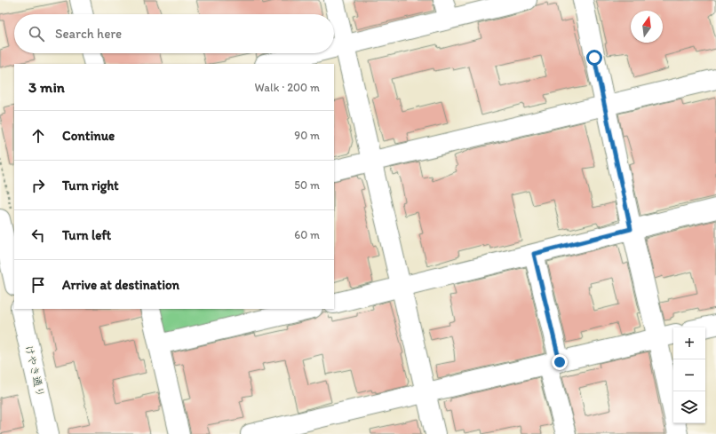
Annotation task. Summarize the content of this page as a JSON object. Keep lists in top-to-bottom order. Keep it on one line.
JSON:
{"streets":{"street":["けやき通り"]},"north":"top","page":{"search":"Search here","heading":["3 min","Walk · 200 m"],"list":[["Continue","90 m"],["Turn right","50 m"],["Turn left","60 m"],"Arrive at destination"],"map_buttons":["+","−"]}}
